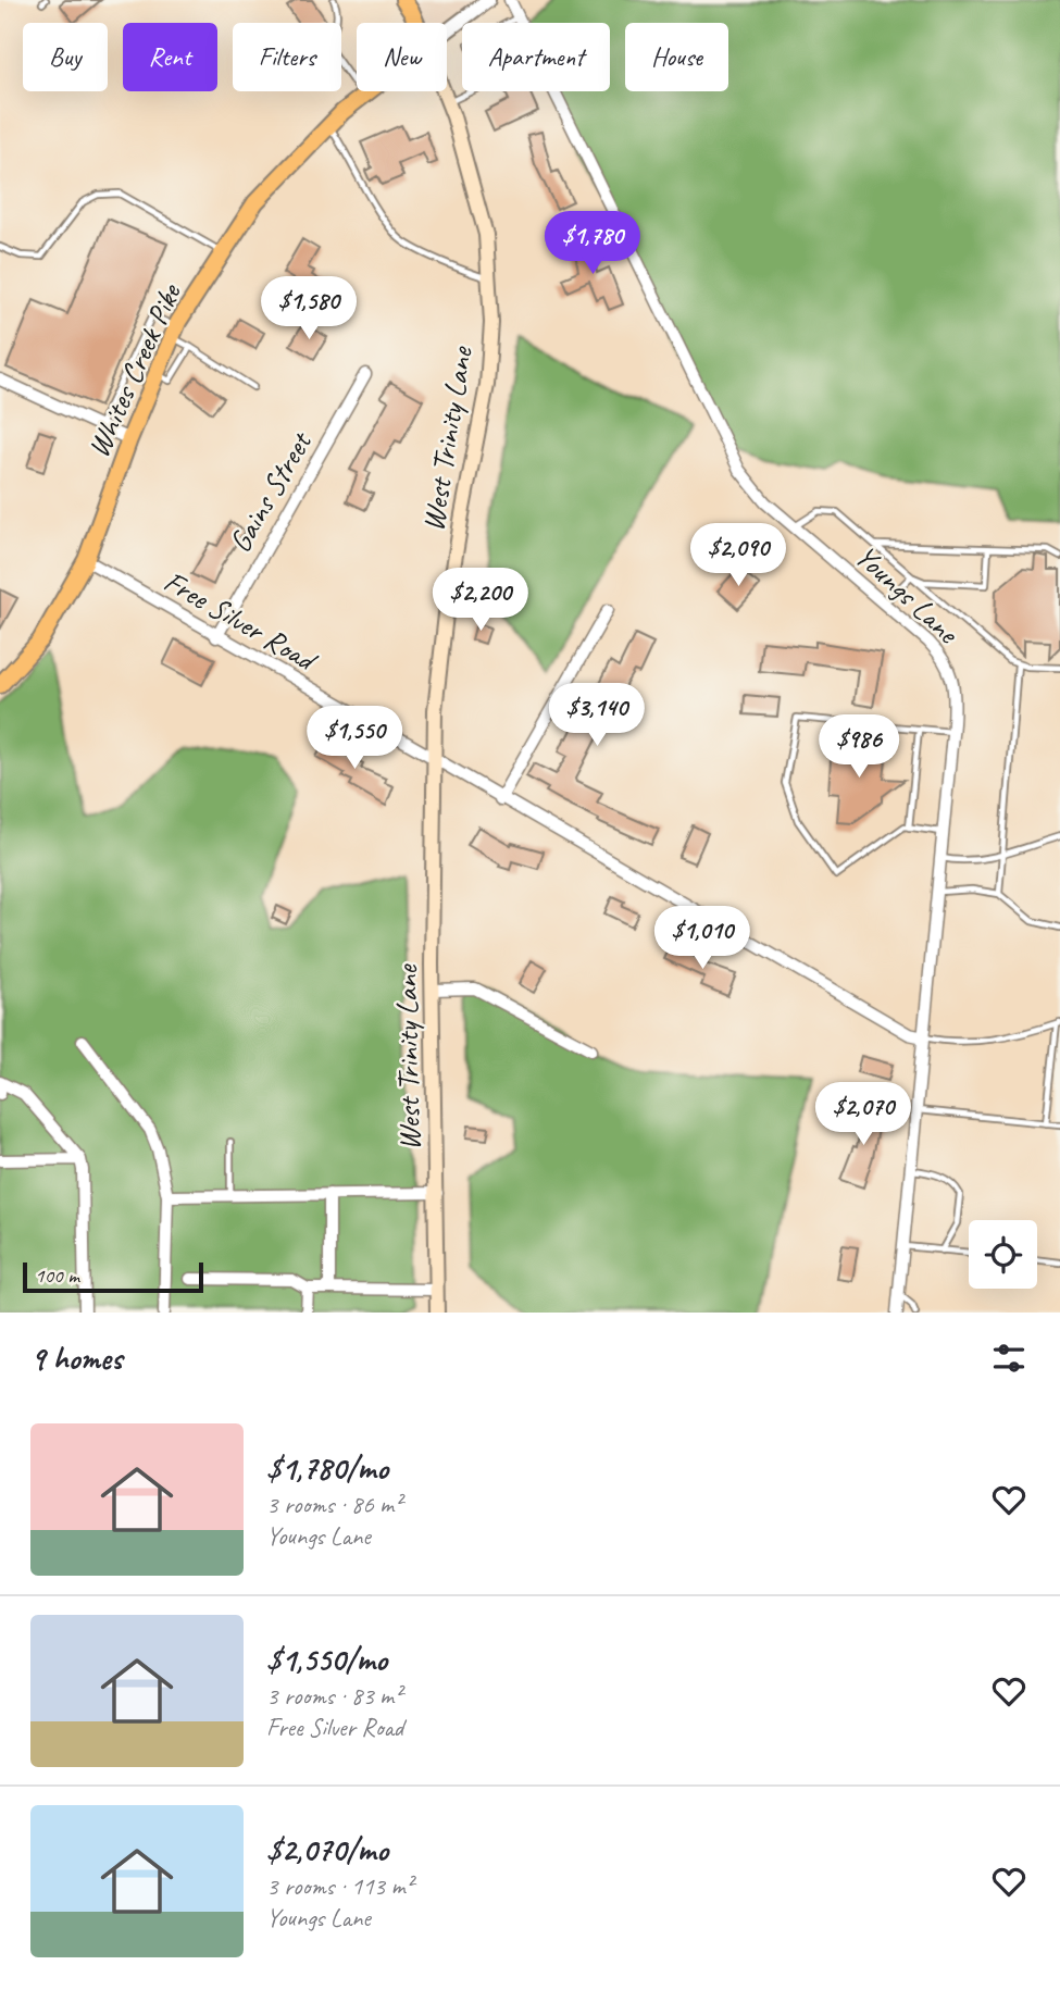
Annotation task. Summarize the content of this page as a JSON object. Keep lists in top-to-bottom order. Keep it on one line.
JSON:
{"streets":{"main road":["Whites Creek Pike","West Trinity Lane"],"street":["Gains Street","Youngs Lane","Free Silver Road"]},"crossings":[["Whites Creek Pike","Free Silver Road"],["West Trinity Lane","Free Silver Road"],["Gains Street","Free Silver Road"],["Youngs Lane","Free Silver Road"]],"scale_bar":"100 m","page":{"chip":["Buy","Rent","Filters","New","Apartment","House"],"price":["$1,780","$1,580","$2,090","$2,200","$3,140","$1,550","$986","$1,010","$2,070"],"scale":"100 m","heading":"9 homes","list":[{"name":"$1,780/mo","note":"3 rooms · 86 m² · Youngs Lane"},{"name":"$1,550/mo","note":"3 rooms · 83 m² · Free Silver Road"},{"name":"$2,070/mo","note":"3 rooms · 113 m² · Youngs Lane"}]}}
